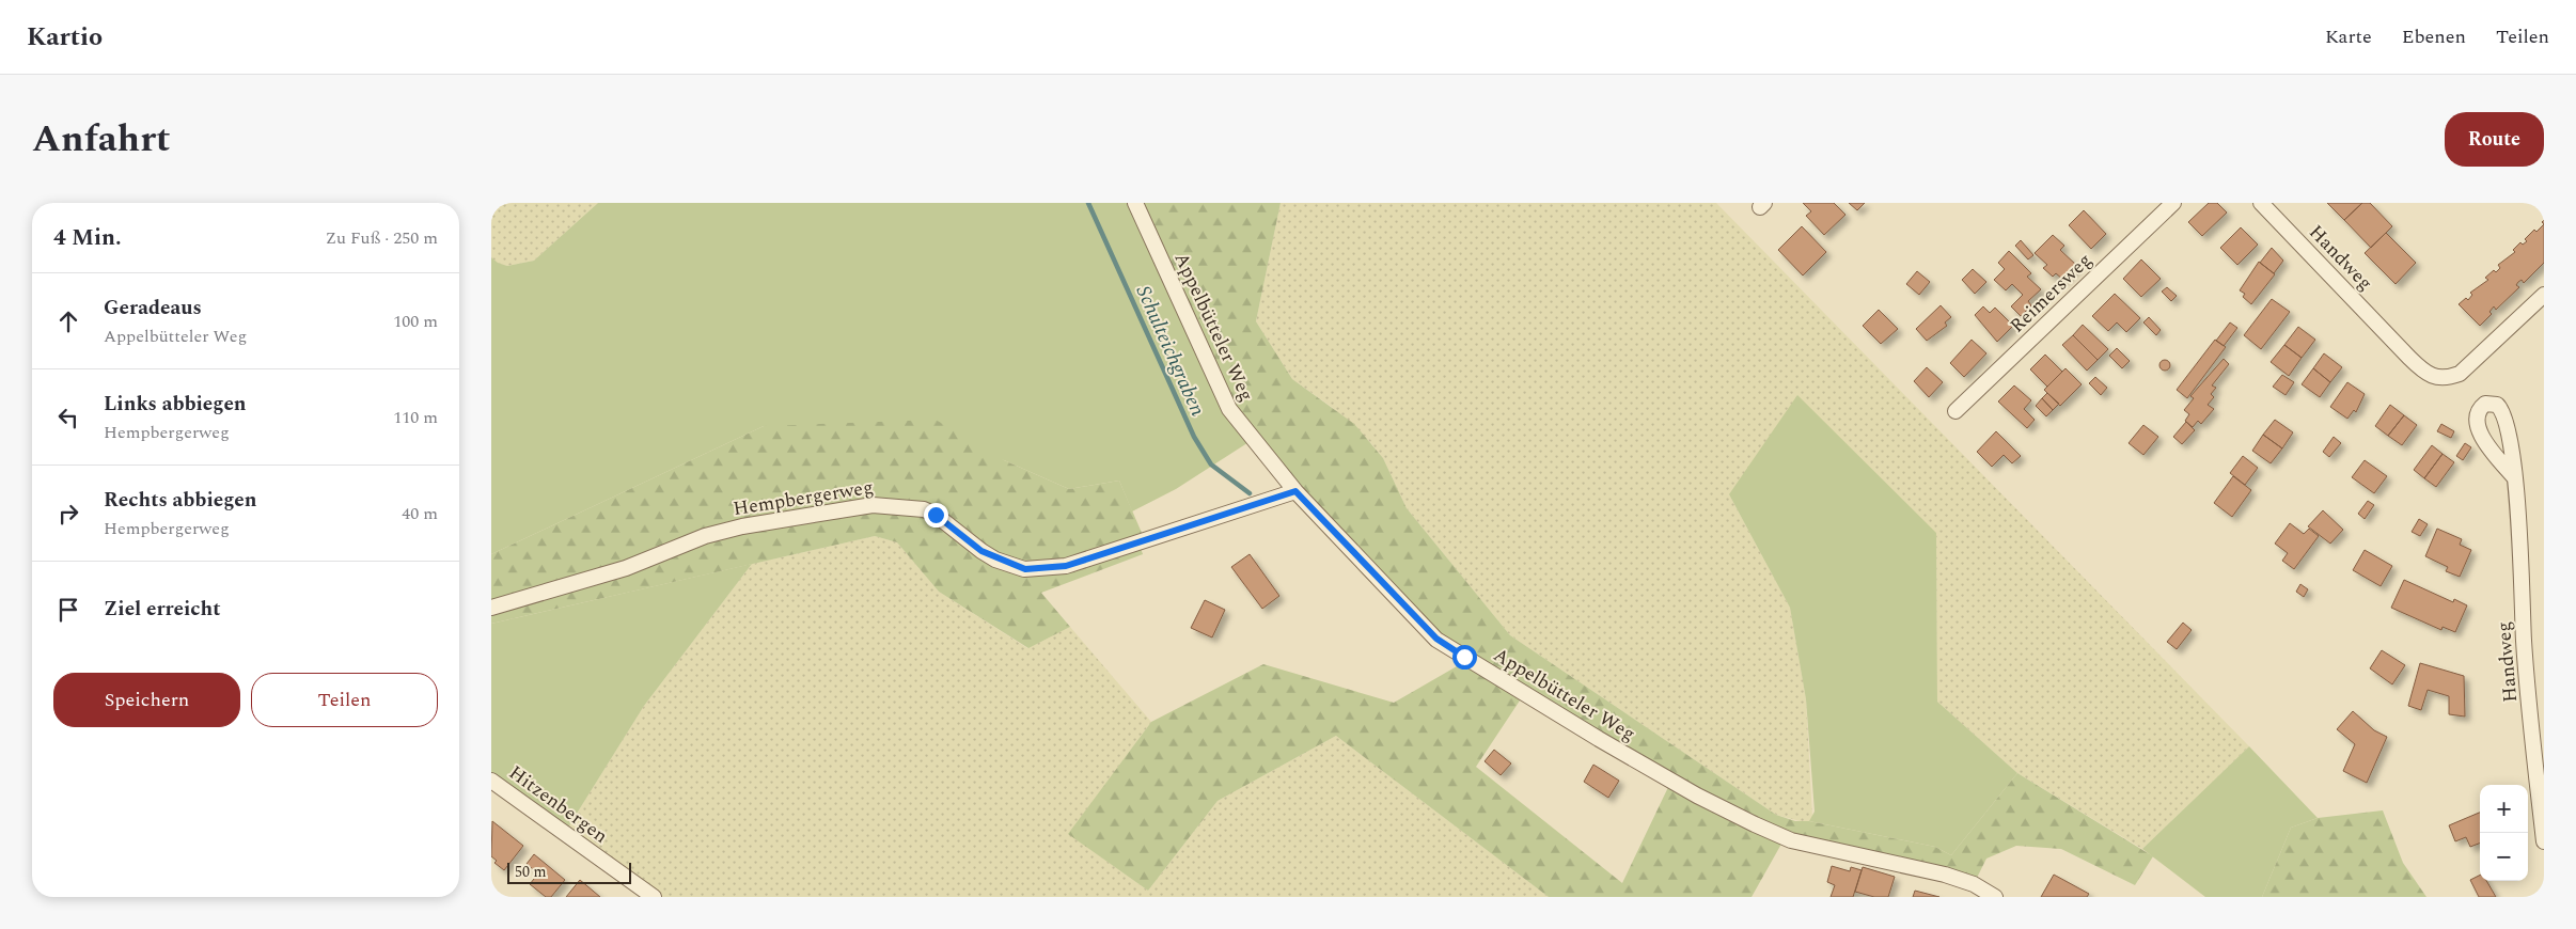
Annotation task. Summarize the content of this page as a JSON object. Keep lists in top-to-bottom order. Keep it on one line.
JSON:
{"streets":{"street":["Handweg","Reimersweg","Appelbütteler Weg","Hempbergerweg","Hitzenbergen"]},"crossings":[["Appelbütteler Weg","Hempbergerweg"]],"water":["Schulteichgraben"],"scale_bar":"50 m","page":{"header":"Kartio","nav":["Karte","Ebenen","Teilen"],"title":"Anfahrt","buttons":["Route",["Speichern","Teilen"]],"heading":["4 Min.","Zu Fuß · 250 m"],"list":[["Geradeaus","Appelbütteler Weg","100 m"],["Links abbiegen","Hempbergerweg","110 m"],["Rechts abbiegen","Hempbergerweg","40 m"],"Ziel erreicht"],"map_buttons":["+","−"],"scale":"50 m"}}
